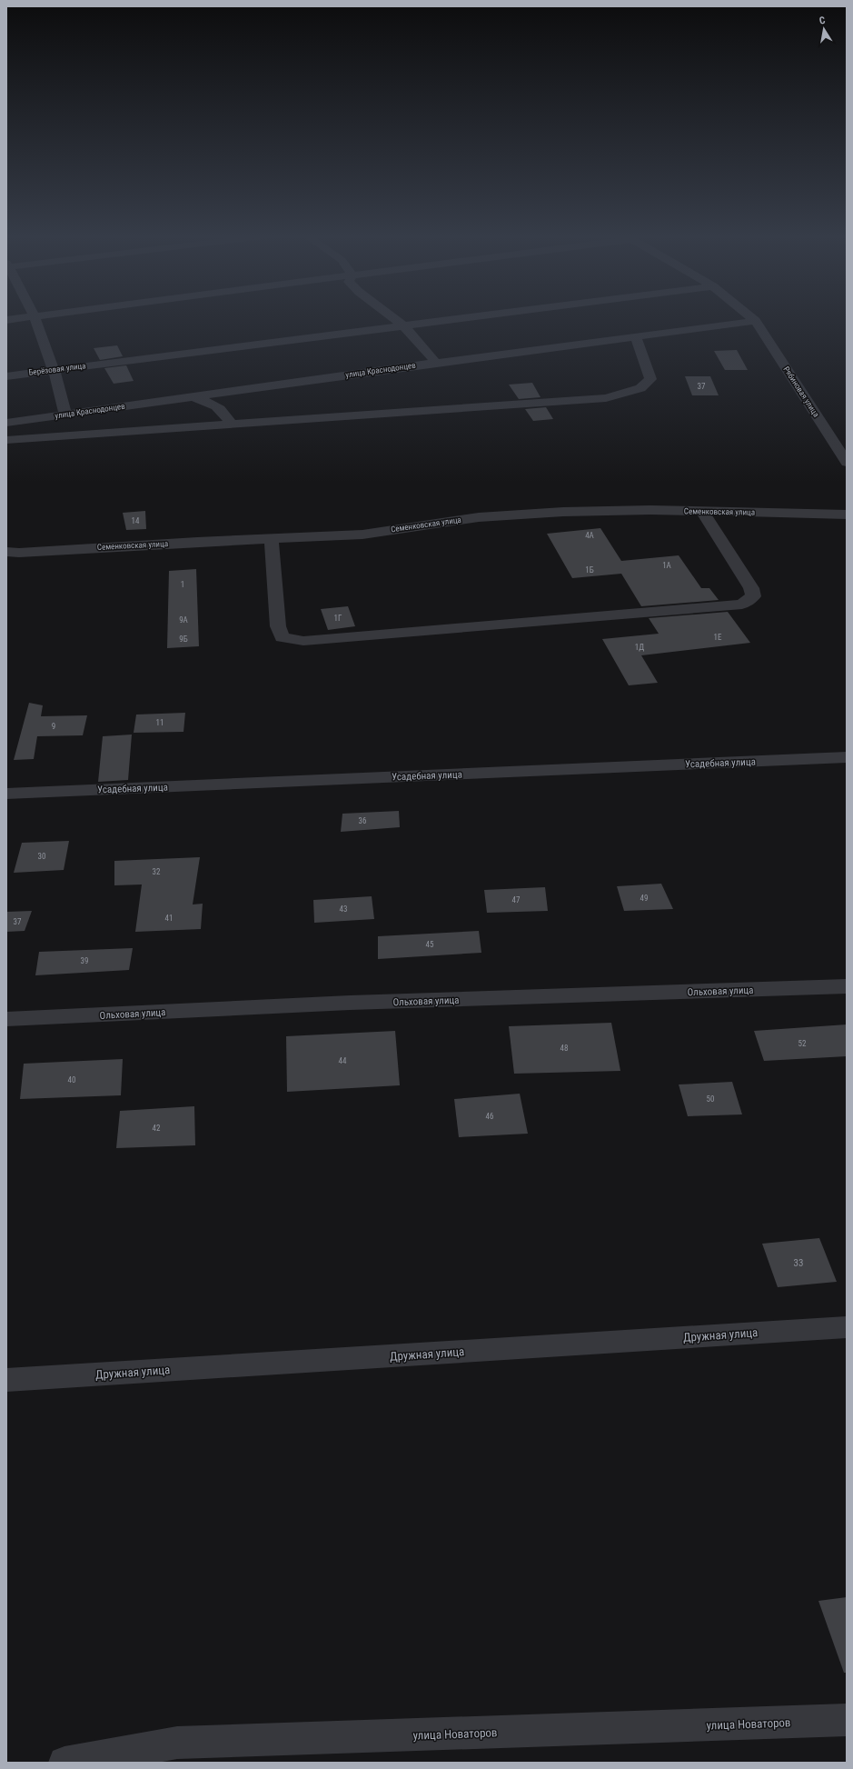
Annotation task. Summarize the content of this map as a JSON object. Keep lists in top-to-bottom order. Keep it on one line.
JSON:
{"streets":{"street":["Берёзовая улица","улица Краснодонцев","Рябиновая улица","Семенковская улица","Усадебная улица","Ольховая улица","Дружная улица","улица Новаторов"]},"crossings":[["улица Краснодонцев","Рябиновая улица"]],"house_numbers":["37","14","4А","1А","1Б","1","1Г","9А","1Е","9Б","1Д","11","9","36","30","32","49","47","43","41","37","45","39","52","48","44","40","50","46","42","33"],"north":"top"}
